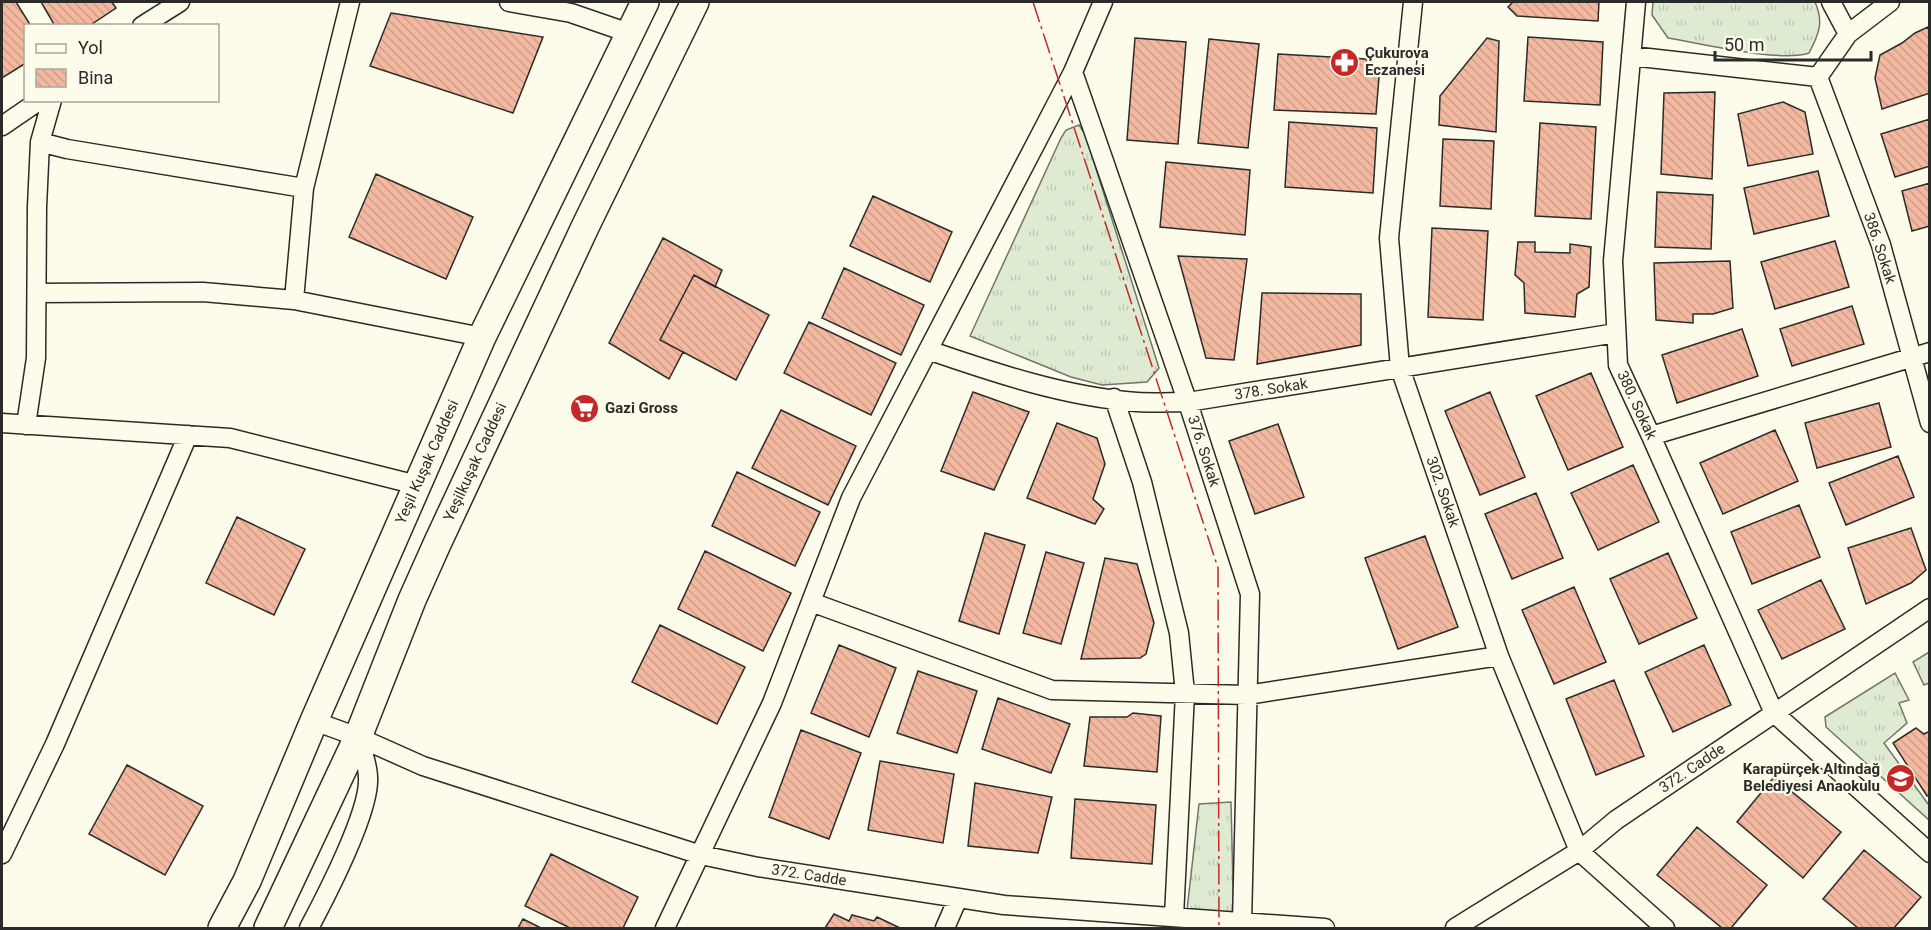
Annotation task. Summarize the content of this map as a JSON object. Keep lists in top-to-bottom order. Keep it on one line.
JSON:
{"streets":{"main road":["Yeşil Kuşak Caddesi","Yeşilkuşak Caddesi"],"street":["386. Sokak","378. Sokak","380. Sokak","376. Sokak","302. Sokak","372. Cadde"]},"crossings":[["378. Sokak","380. Sokak"],["378. Sokak","376. Sokak"],["378. Sokak","302. Sokak"],["380. Sokak","372. Cadde"],["376. Sokak","372. Cadde"],["Yeşil Kuşak Caddesi","372. Cadde"],["Yeşilkuşak Caddesi","372. Cadde"],["302. Sokak","372. Cadde"]],"places":{"pharmacy":["Çukurova Eczanesi"],"supermarket":["Gazi Gross"],"school or university":["Karapürçek Altındağ Belediyesi Anaokulu"]},"legend":["Yol","Bina"],"scale_bar":"50 m"}
